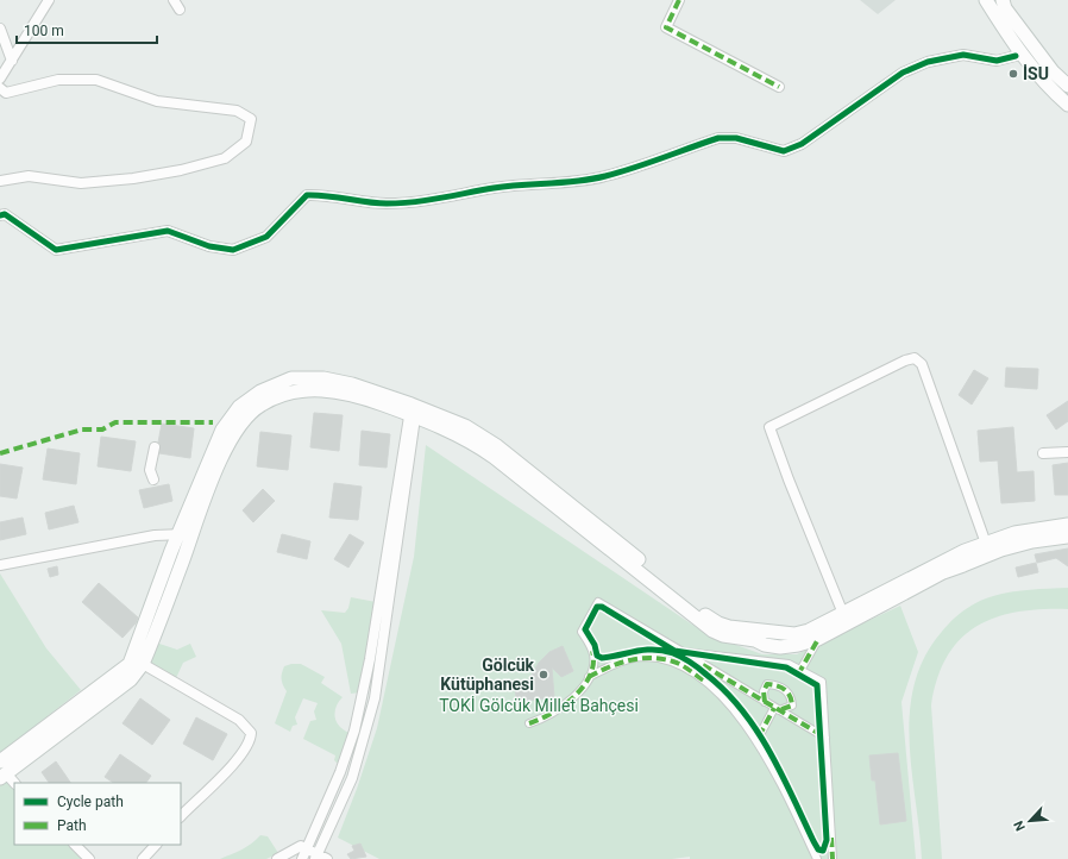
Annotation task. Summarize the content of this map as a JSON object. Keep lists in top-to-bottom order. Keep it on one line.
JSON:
{"parks":["TOKİ Gölcük Millet Bahçesi"],"places":["İSU","Gölcük Kütüphanesi"],"legend":["Cycle path","Path"],"scale_bar":"100 m","north":"bottom left"}
